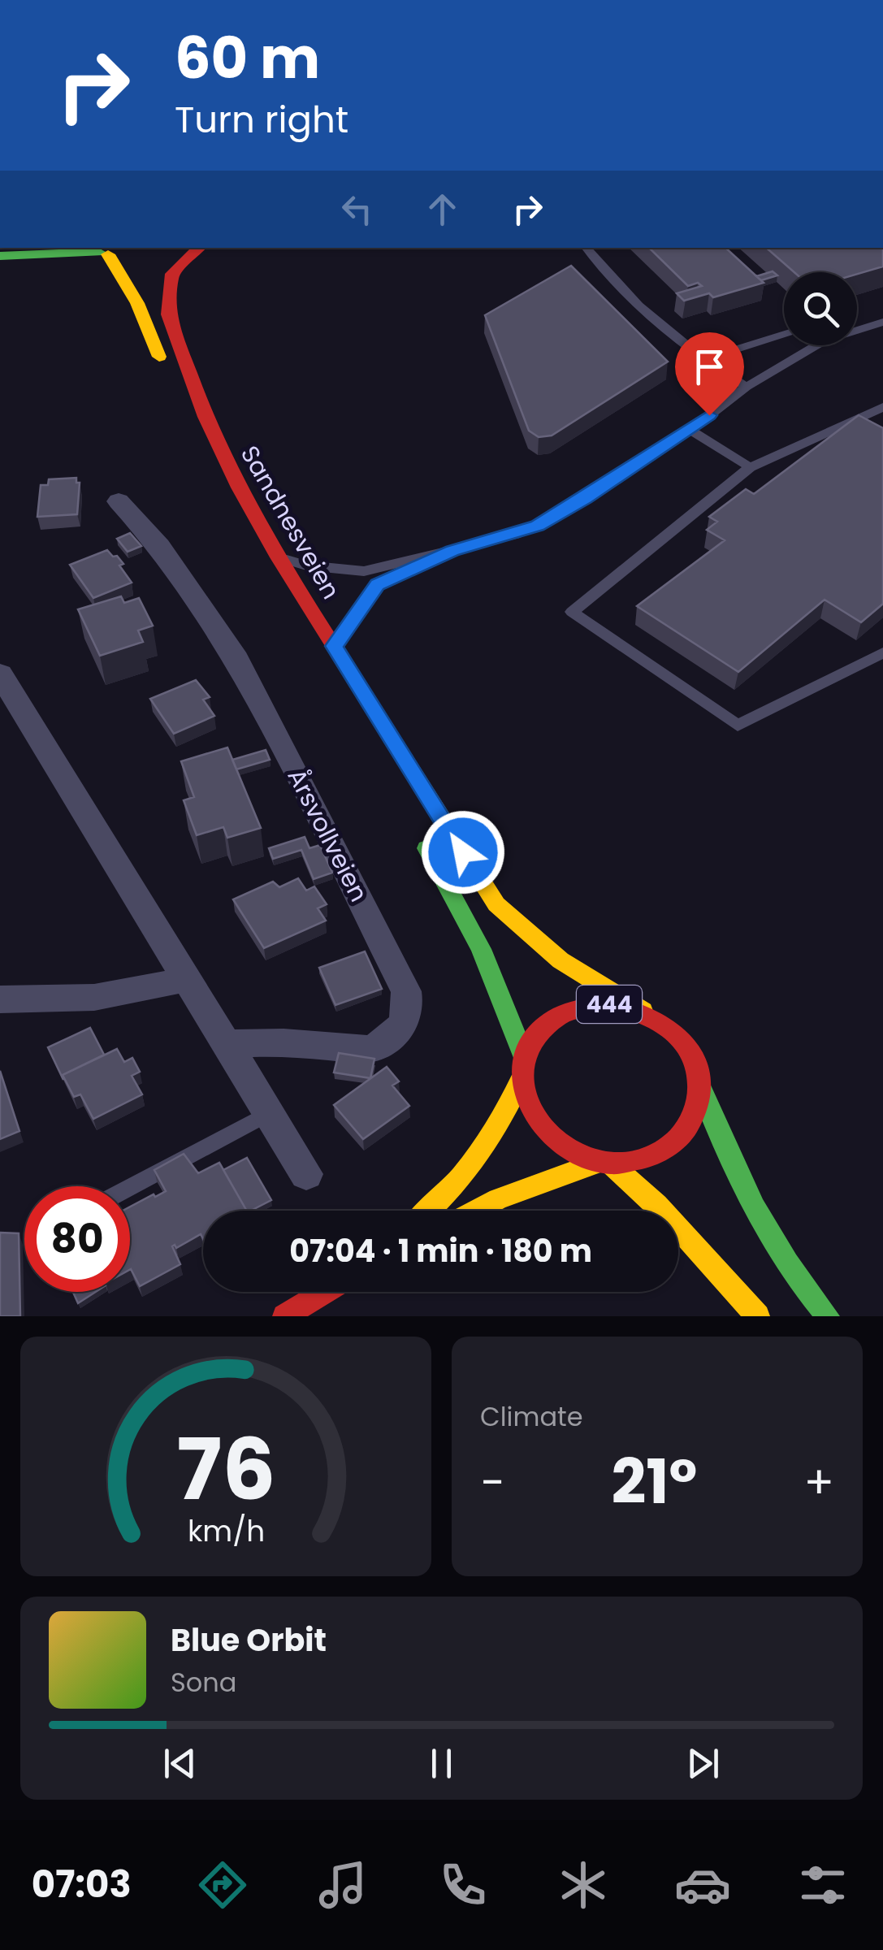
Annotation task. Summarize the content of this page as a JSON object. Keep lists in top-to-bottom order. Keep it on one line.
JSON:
{"streets":{"main road":["Sandnesveien","444"],"street":["Årsvollveien"]},"crossings":[["Sandnesveien","444"]],"page":{"turn":["60 m","Turn right"],"limit":"80","trip":"07:04 · 1 min · 180 m","tile":"Climate","heat":["−","21°","+"],"song":["Blue Orbit","Sona"],"tabs":"07:03","gauge":["76","km/h"]}}
